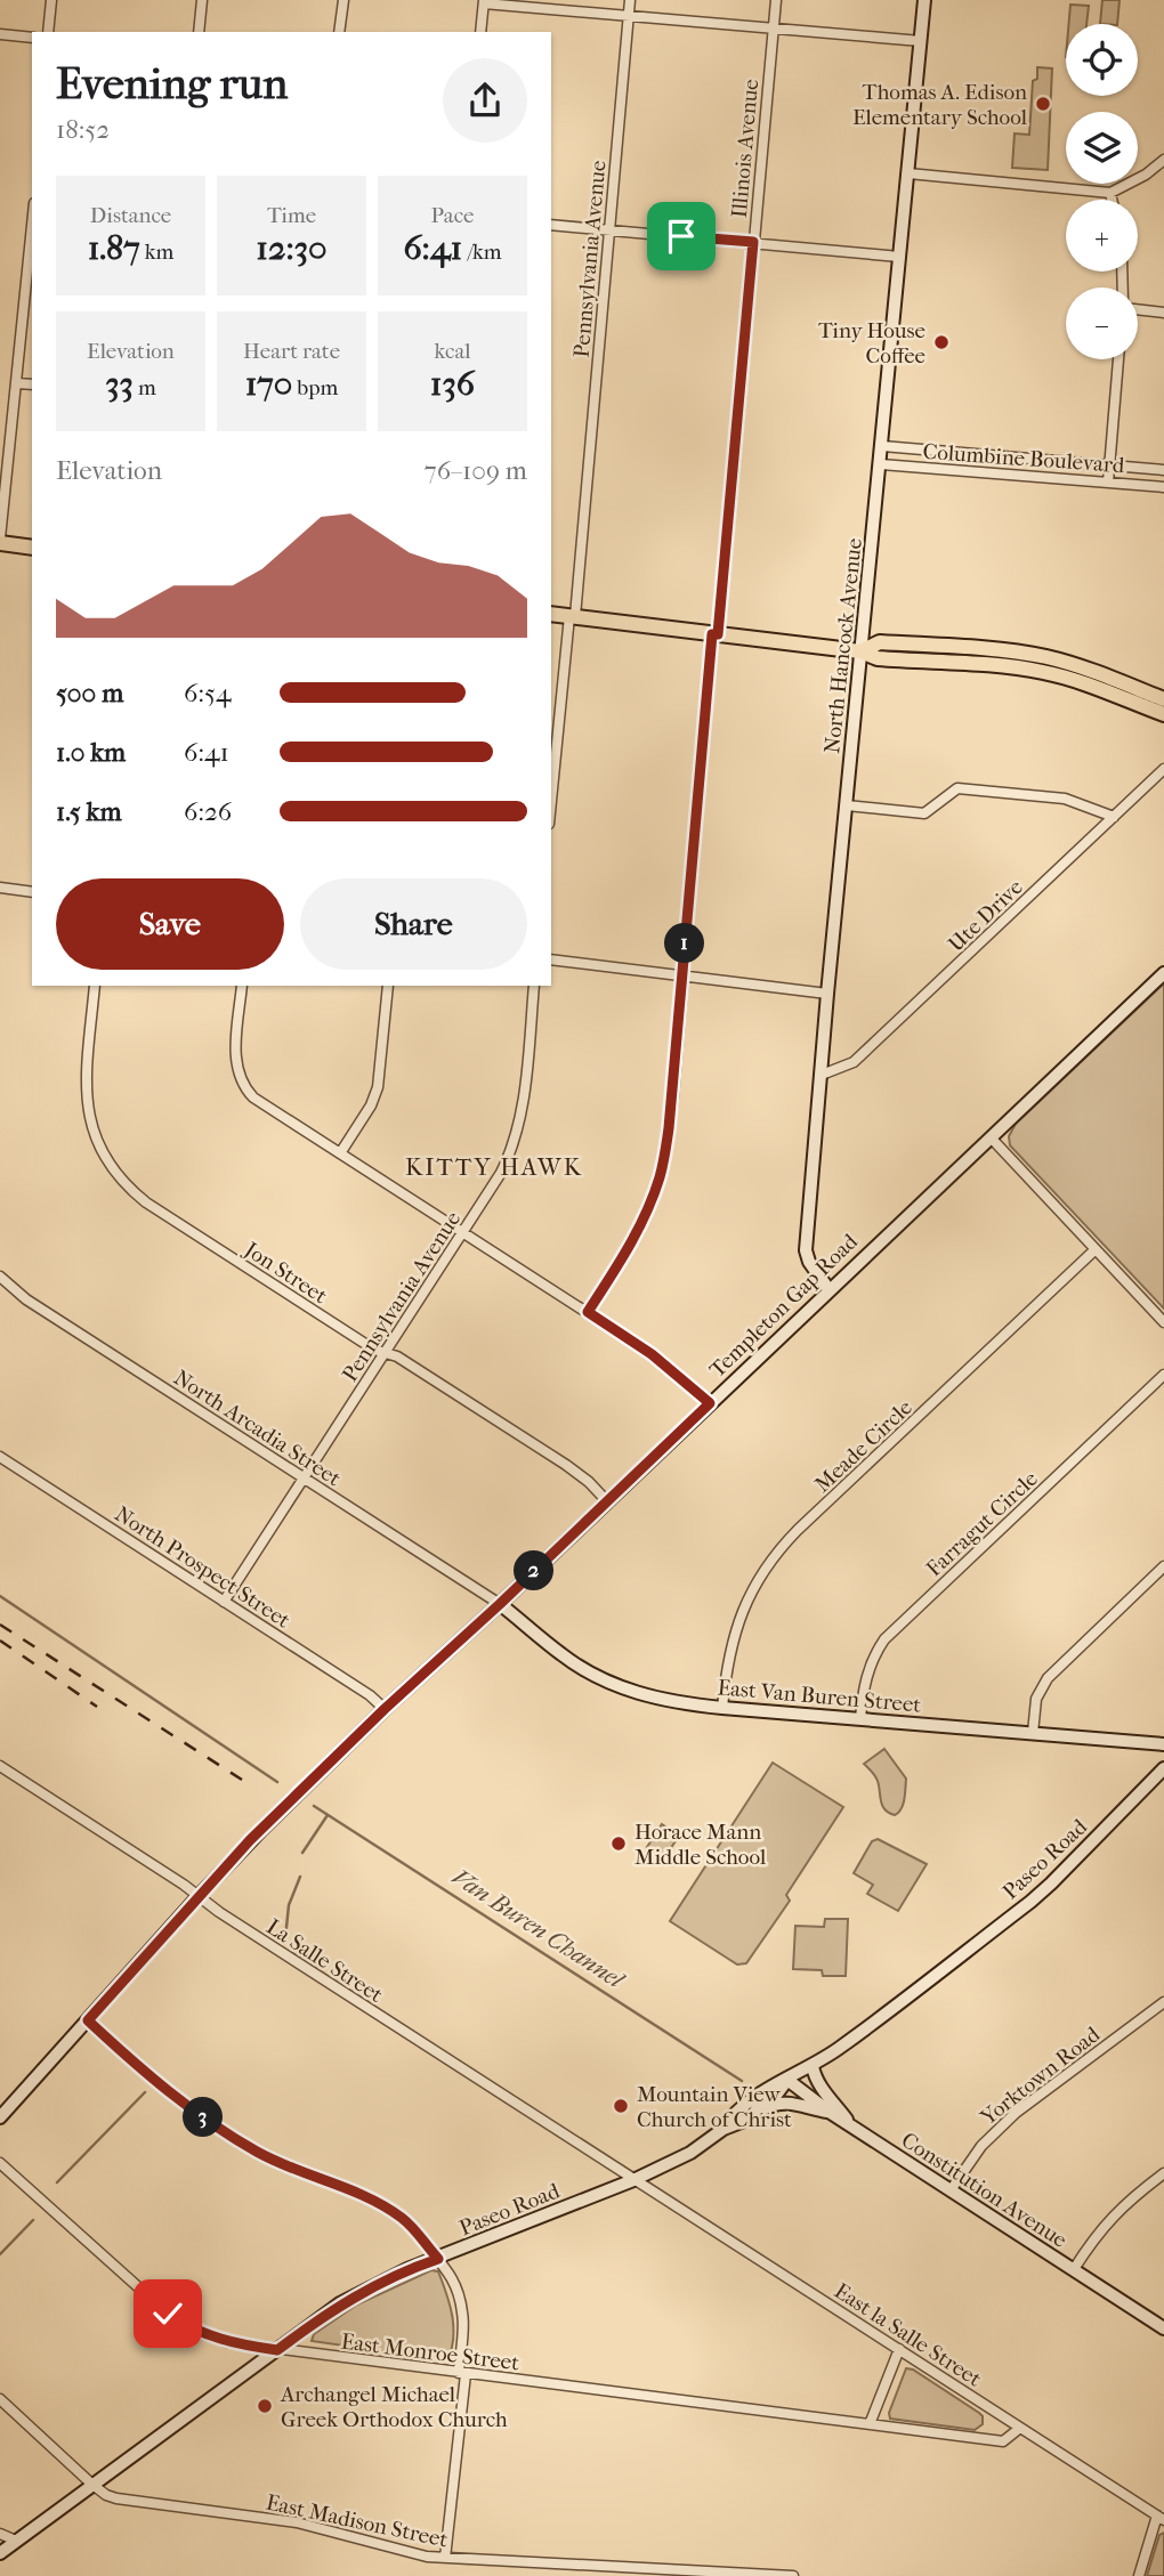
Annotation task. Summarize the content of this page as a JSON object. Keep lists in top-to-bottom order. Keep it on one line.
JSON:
{"streets":{"street":["Illinois Avenue","Pennsylvania Avenue","Columbine Boulevard","North Hancock Avenue","Ute Drive","Jon Street","Templeton Gap Road","North Arcadia Street","Meade Circle","Farragut Circle","North Prospect Street","East Van Buren Street","Paseo Road","La Salle Street","Yorktown Road","Constitution Avenue","East la Salle Street","East Monroe Street","East Madison Street"]},"crossings":[["Pennsylvania Avenue","Jon Street"],["Pennsylvania Avenue","North Arcadia Street"],["Pennsylvania Avenue","North Prospect Street"],["Columbine Boulevard","North Hancock Avenue"],["North Hancock Avenue","Ute Drive"],["North Hancock Avenue","Templeton Gap Road"],["Jon Street","Templeton Gap Road"],["Templeton Gap Road","North Arcadia Street"],["Templeton Gap Road","North Prospect Street"],["Templeton Gap Road","East Van Buren Street"],["Templeton Gap Road","La Salle Street"],["North Arcadia Street","East Van Buren Street"],["Meade Circle","East Van Buren Street"],["Farragut Circle","East Van Buren Street"],["Paseo Road","La Salle Street"],["Paseo Road","Constitution Avenue"],["Paseo Road","East la Salle Street"],["Paseo Road","East Monroe Street"],["Paseo Road","East Madison Street"],["La Salle Street","East la Salle Street"],["Yorktown Road","Constitution Avenue"],["East la Salle Street","East Monroe Street"]],"districts":["KITTY HAWK"],"water":["Van Buren Channel"],"places":["Thomas A. Edison Elementary School","Tiny House Coffee","Horace Mann Middle School","Mountain View Church of Christ","Archangel Michael Greek Orthodox Church"],"page":{"map_buttons":["+","−"],"heading":["Evening run","18:52"],"stats":[["Distance","1.87 km"],["Time","12:30"],["Pace","6:41 /km"],["Elevation","33 m"],["Heart rate","170 bpm"],["kcal","136"]],"chart":["Elevation","76–109 m"],"list":[{"name":"500 m","note":"6:54"},{"name":"1.0 km","note":"6:41"},{"name":"1.5 km","note":"6:26"}],"buttons":["Save","Share"],"pins":["1","2","3"]}}
